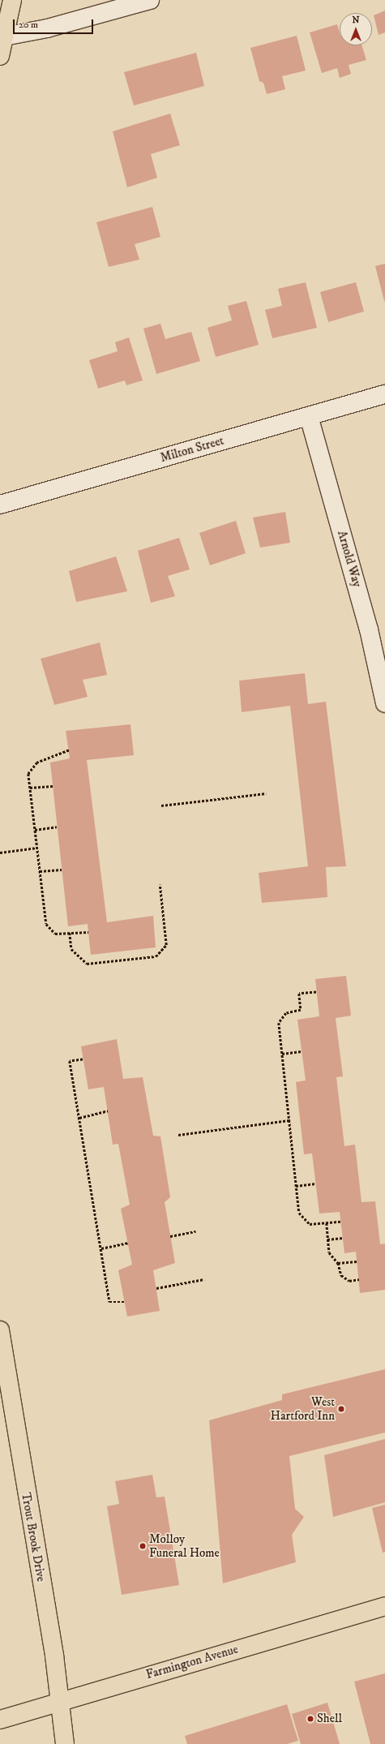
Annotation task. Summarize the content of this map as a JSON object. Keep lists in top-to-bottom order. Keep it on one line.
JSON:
{"streets":{"main road":["Trout Brook Drive","Farmington Avenue"],"street":["Milton Street","Arnold Way"]},"crossings":[["Milton Street","Arnold Way"],["Trout Brook Drive","Farmington Avenue"]],"places":["West Hartford Inn","Molloy Funeral Home","Shell"],"scale_bar":"20 m","north":"top"}
